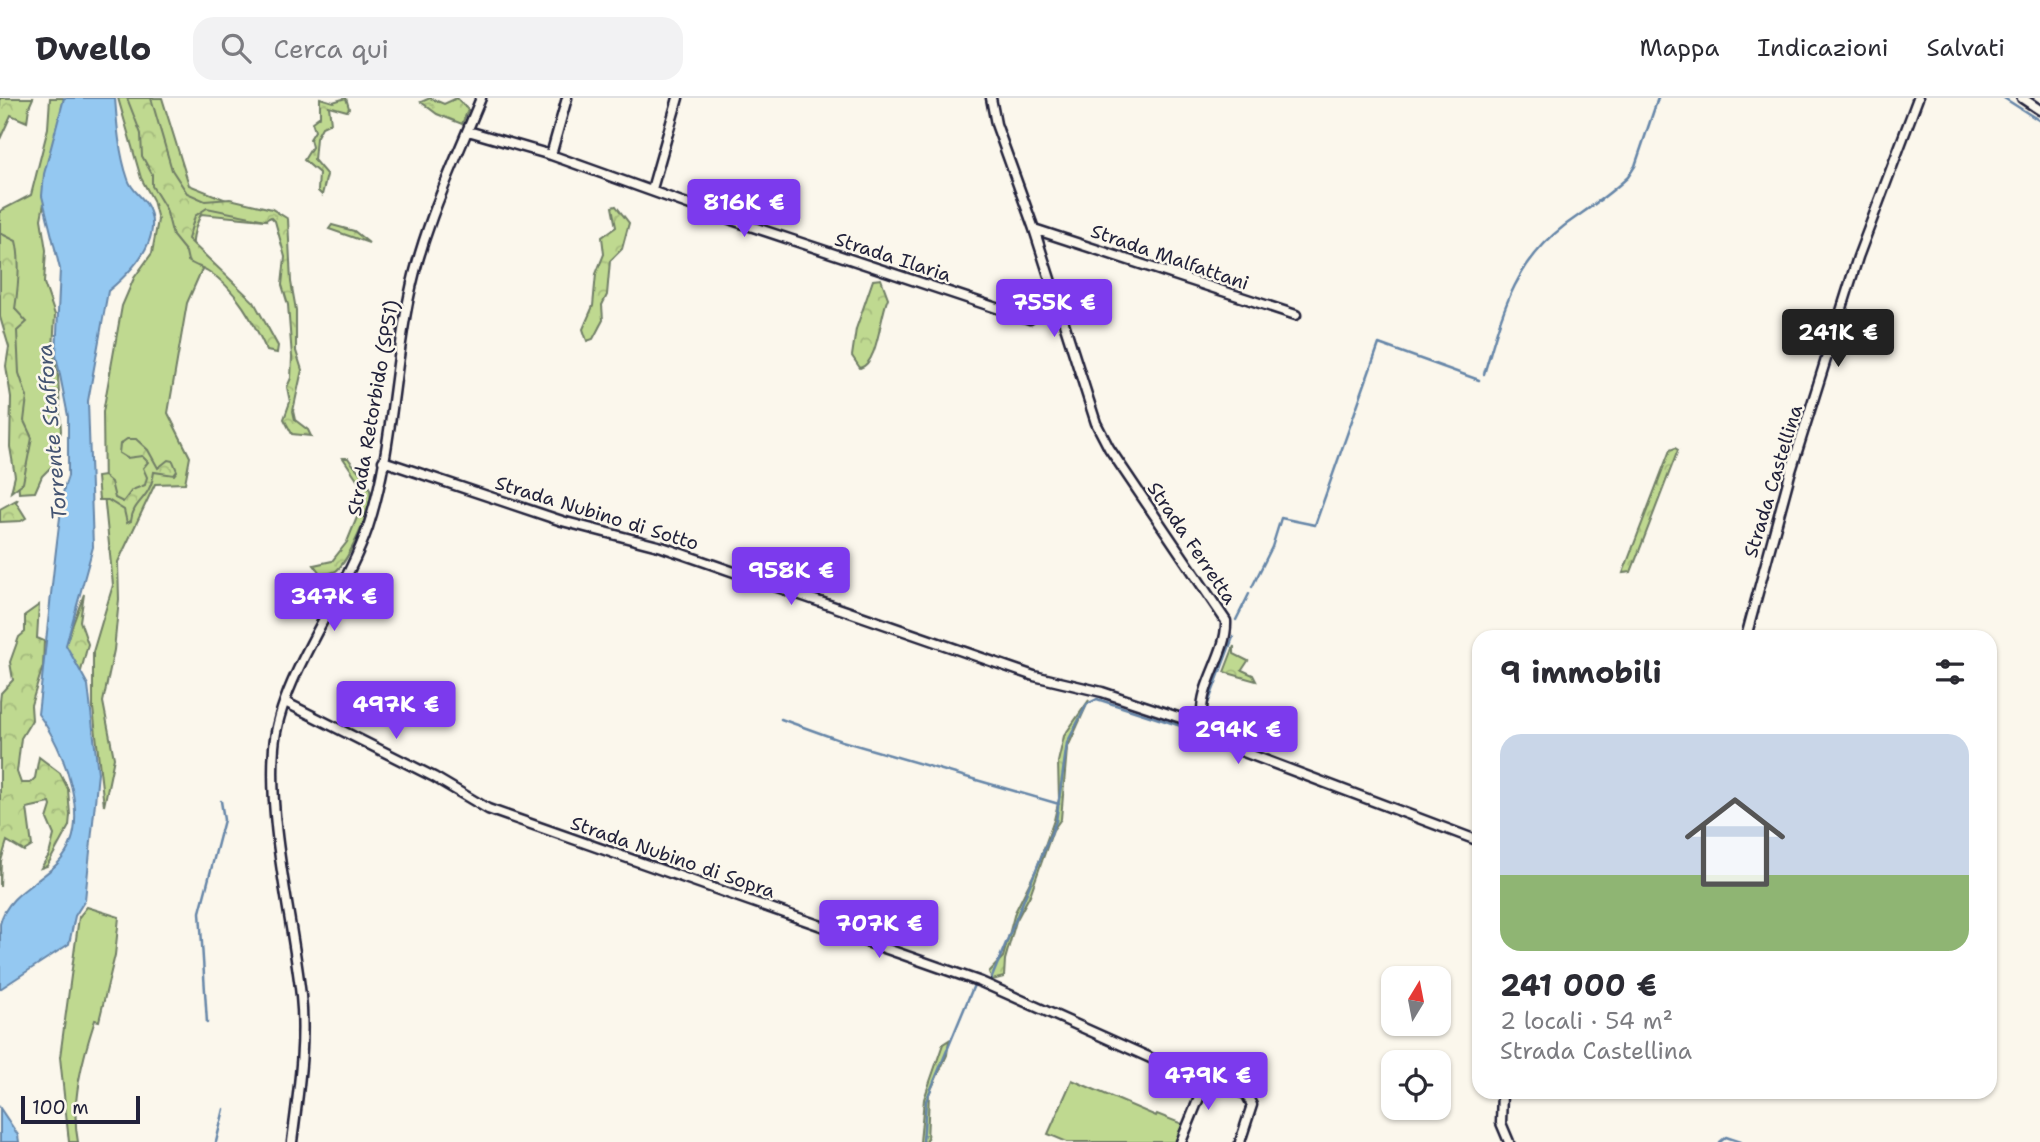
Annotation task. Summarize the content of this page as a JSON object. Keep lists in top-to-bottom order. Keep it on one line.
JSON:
{"streets":{"street":["Strada Ilaria","Strada Malfattani","Strada Retorbido (SP51)","Strada Castellina","Strada Nubino di Sotto","Strada Ferretta","Strada Nubino di Sopra"]},"crossings":[["Strada Ilaria","Strada Retorbido (SP51)"],["Strada Malfattani","Strada Ferretta"],["Strada Retorbido (SP51)","Strada Nubino di Sotto"],["Strada Retorbido (SP51)","Strada Nubino di Sopra"],["Strada Nubino di Sotto","Strada Ferretta"]],"water":["Torrente Staffora"],"scale_bar":"100 m","north":"top","page":{"header":"Dwello","search":"Cerca qui","nav":["Mappa","Indicazioni","Salvati"],"price":["816K €","755K €","241K €","958K €","347K €","497K €","294K €","707K €","479K €"],"heading":"9 immobili","list":[{"name":"241 000 €","note":"2 locali · 54 m² · Strada Castellina"}],"scale":"100 m"}}
